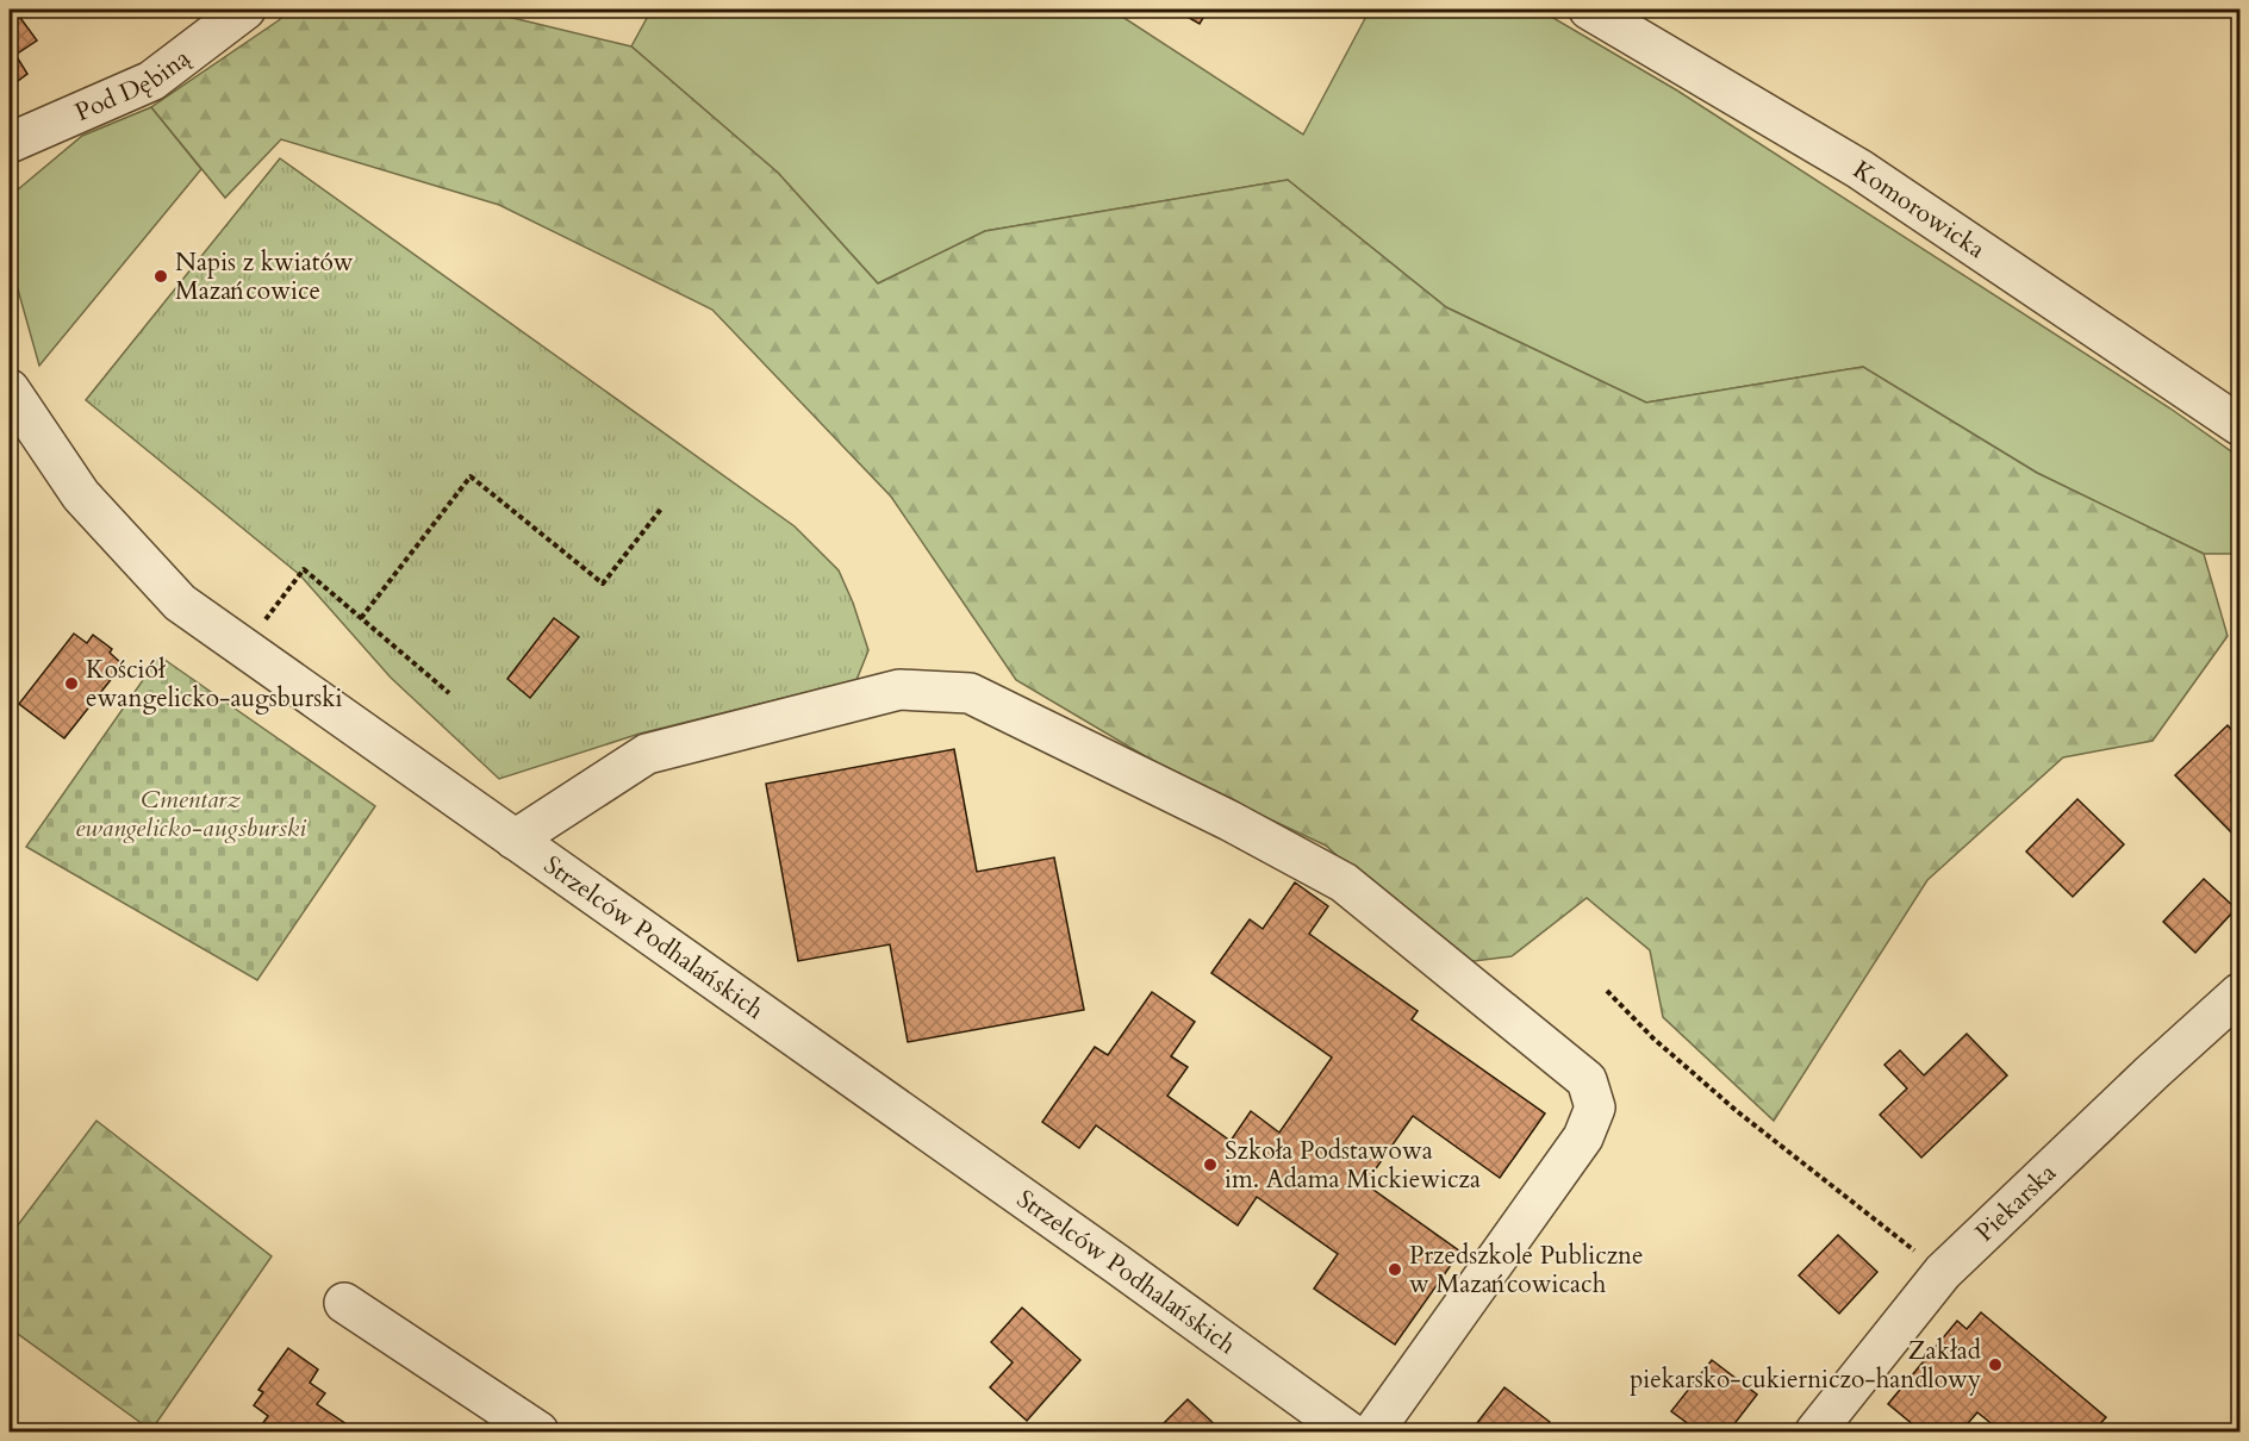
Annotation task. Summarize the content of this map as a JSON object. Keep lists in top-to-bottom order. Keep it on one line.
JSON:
{"streets":{"street":["Pod Dębiną","Komorowicka","Strzelców Podhalańskich","Piekarska"]},"parks":["Cmentarz ewangelicko-augsburski"],"places":["Napis z kwiatów Mazańcowice","Kościół ewangelicko-augsburski","Szkoła Podstawowa im. Adama Mickiewicza","Przedszkole Publiczne w Mazańcowicach","Zakład piekarsko-cukierniczo-handlowy"]}
